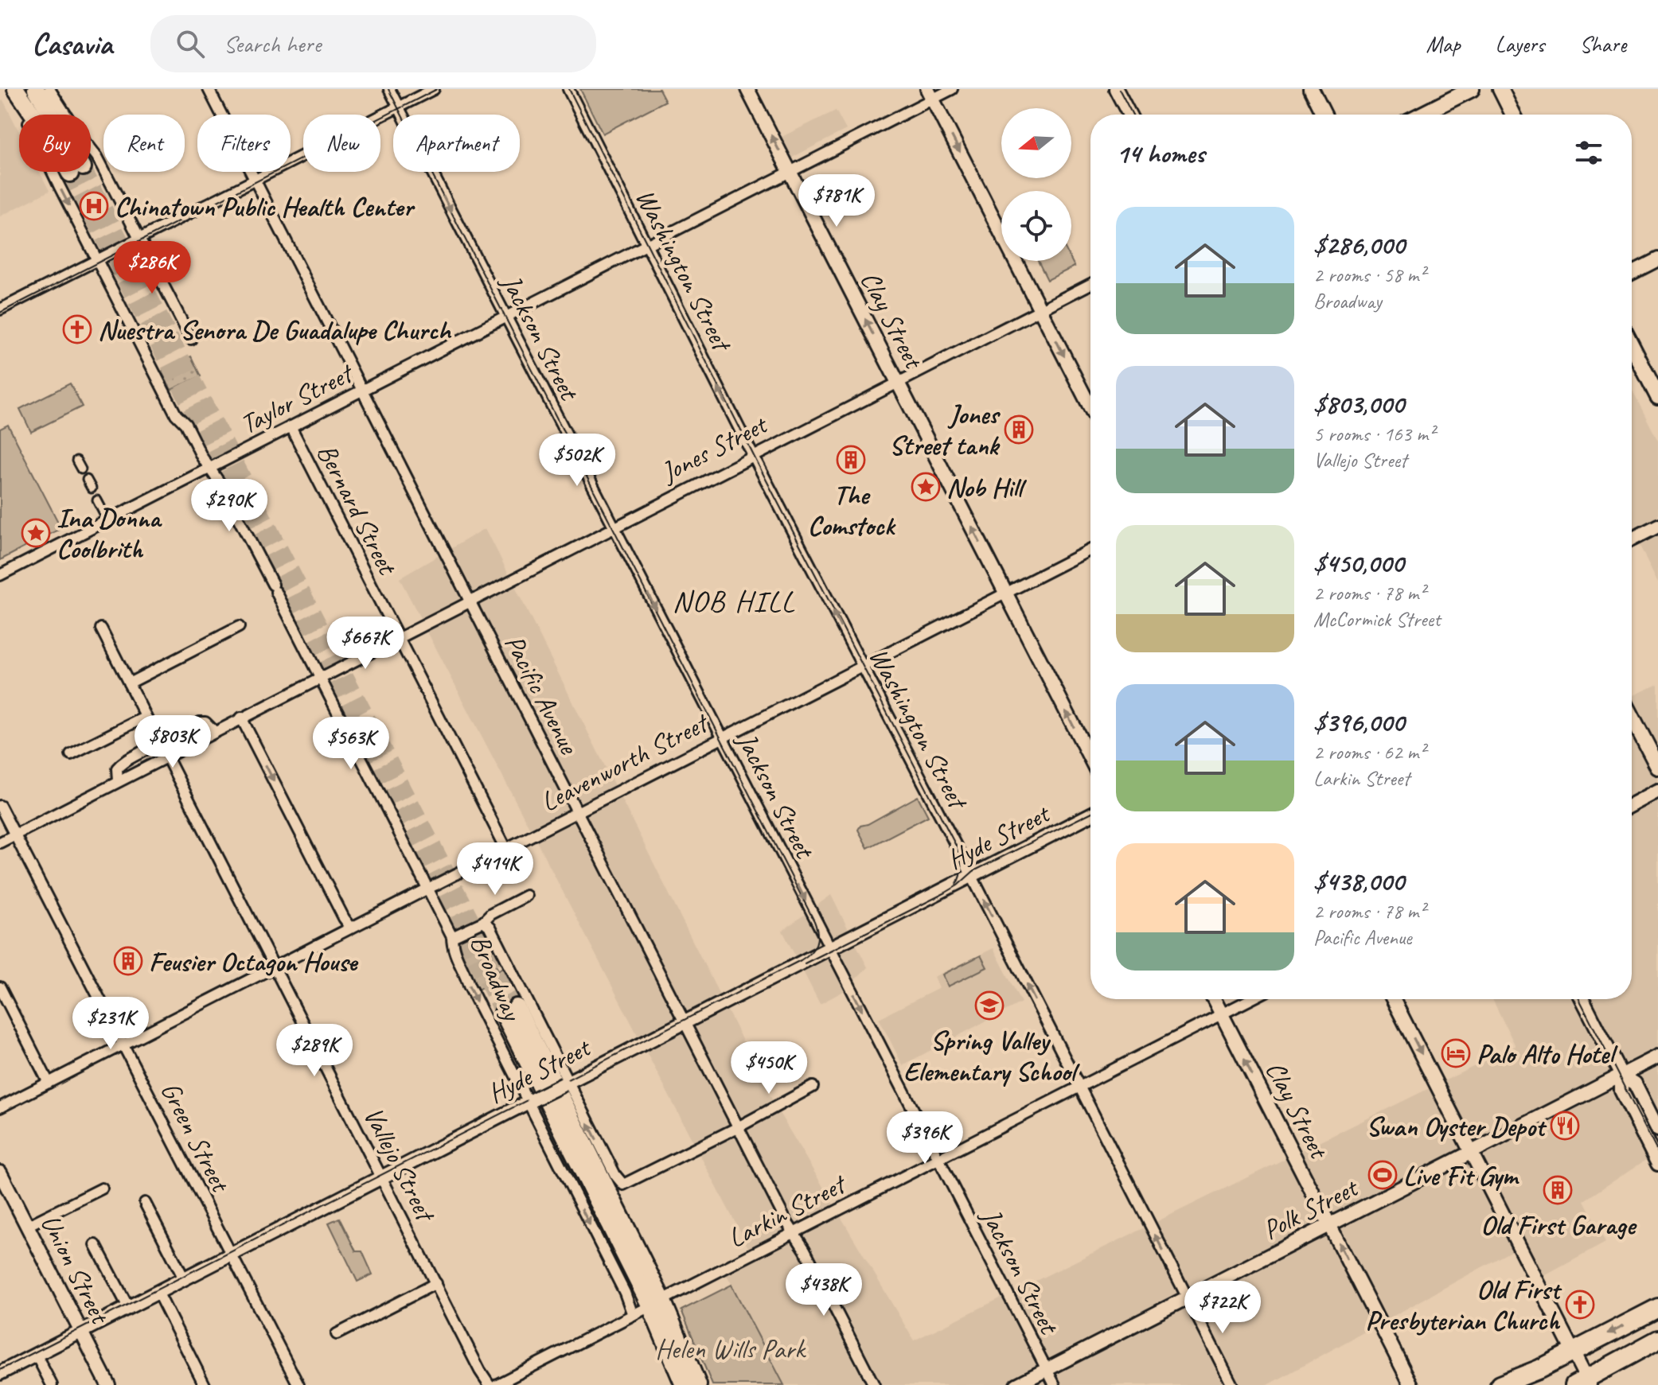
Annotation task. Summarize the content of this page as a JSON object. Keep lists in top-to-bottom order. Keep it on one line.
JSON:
{"streets":{"main road":["Broadway"],"street":["Washington Street","Clay Street","Jackson Street","Taylor Street","Jones Street","Bernard Street","Pacific Avenue","Leavenworth Street","Hyde Street","Green Street","Vallejo Street","Polk Street","Larkin Street","Union Street"]},"crossings":[["Washington Street","Taylor Street"],["Washington Street","Jones Street"],["Washington Street","Leavenworth Street"],["Washington Street","Hyde Street"],["Washington Street","Polk Street"],["Washington Street","Larkin Street"],["Clay Street","Taylor Street"],["Clay Street","Jones Street"],["Clay Street","Leavenworth Street"],["Clay Street","Polk Street"],["Clay Street","Larkin Street"],["Jackson Street","Taylor Street"],["Jackson Street","Jones Street"],["Jackson Street","Leavenworth Street"],["Jackson Street","Hyde Street"],["Jackson Street","Polk Street"],["Jackson Street","Larkin Street"],["Taylor Street","Bernard Street"],["Taylor Street","Pacific Avenue"],["Taylor Street","Broadway"],["Jones Street","Bernard Street"],["Jones Street","Pacific Avenue"],["Jones Street","Broadway"],["Jones Street","Green Street"],["Jones Street","Vallejo Street"],["Bernard Street","Leavenworth Street"],["Pacific Avenue","Leavenworth Street"],["Pacific Avenue","Hyde Street"],["Pacific Avenue","Broadway"],["Pacific Avenue","Larkin Street"],["Leavenworth Street","Broadway"],["Leavenworth Street","Green Street"],["Leavenworth Street","Vallejo Street"],["Hyde Street","Broadway"],["Hyde Street","Green Street"],["Hyde Street","Vallejo Street"],["Hyde Street","Union Street"],["Broadway","Larkin Street"]],"one_way":["Washington Street","Clay Street","Jackson Street"],"districts":["NOB HILL"],"parks":["Helen Wills Park"],"places":{"hospital":["Chinatown Public Health Center"],"church":["Nuestra Senora De Guadalupe Church","Old First Presbyterian Church"],"building":["Jones Street tank","The Comstock","Feusier Octagon House","Old First Garage"],"place":["Nob Hill","Ina Donna Coolbrith"],"school or university":["Spring Valley Elementary School"],"hotel":["Palo Alto Hotel"],"restaurant":["Swan Oyster Depot"],"sports":["Live Fit Gym"]},"north":"left","page":{"header":"Casavia","search":"Search here","nav":["Map","Layers","Share"],"chip":["Buy","Rent","Filters","New","Apartment"],"heading":"14 homes","price":["$781K","$286K","$502K","$290K","$667K","$803K","$563K","$414K","$231K","$289K","$450K","$396K","$438K","$722K"],"list":[{"name":"$286,000","note":"2 rooms · 58 m² · Broadway"},{"name":"$803,000","note":"5 rooms · 163 m² · Vallejo Street"},{"name":"$450,000","note":"2 rooms · 78 m² · McCormick Street"},{"name":"$396,000","note":"2 rooms · 62 m² · Larkin Street"},{"name":"$438,000","note":"2 rooms · 78 m² · Pacific Avenue"}]}}
